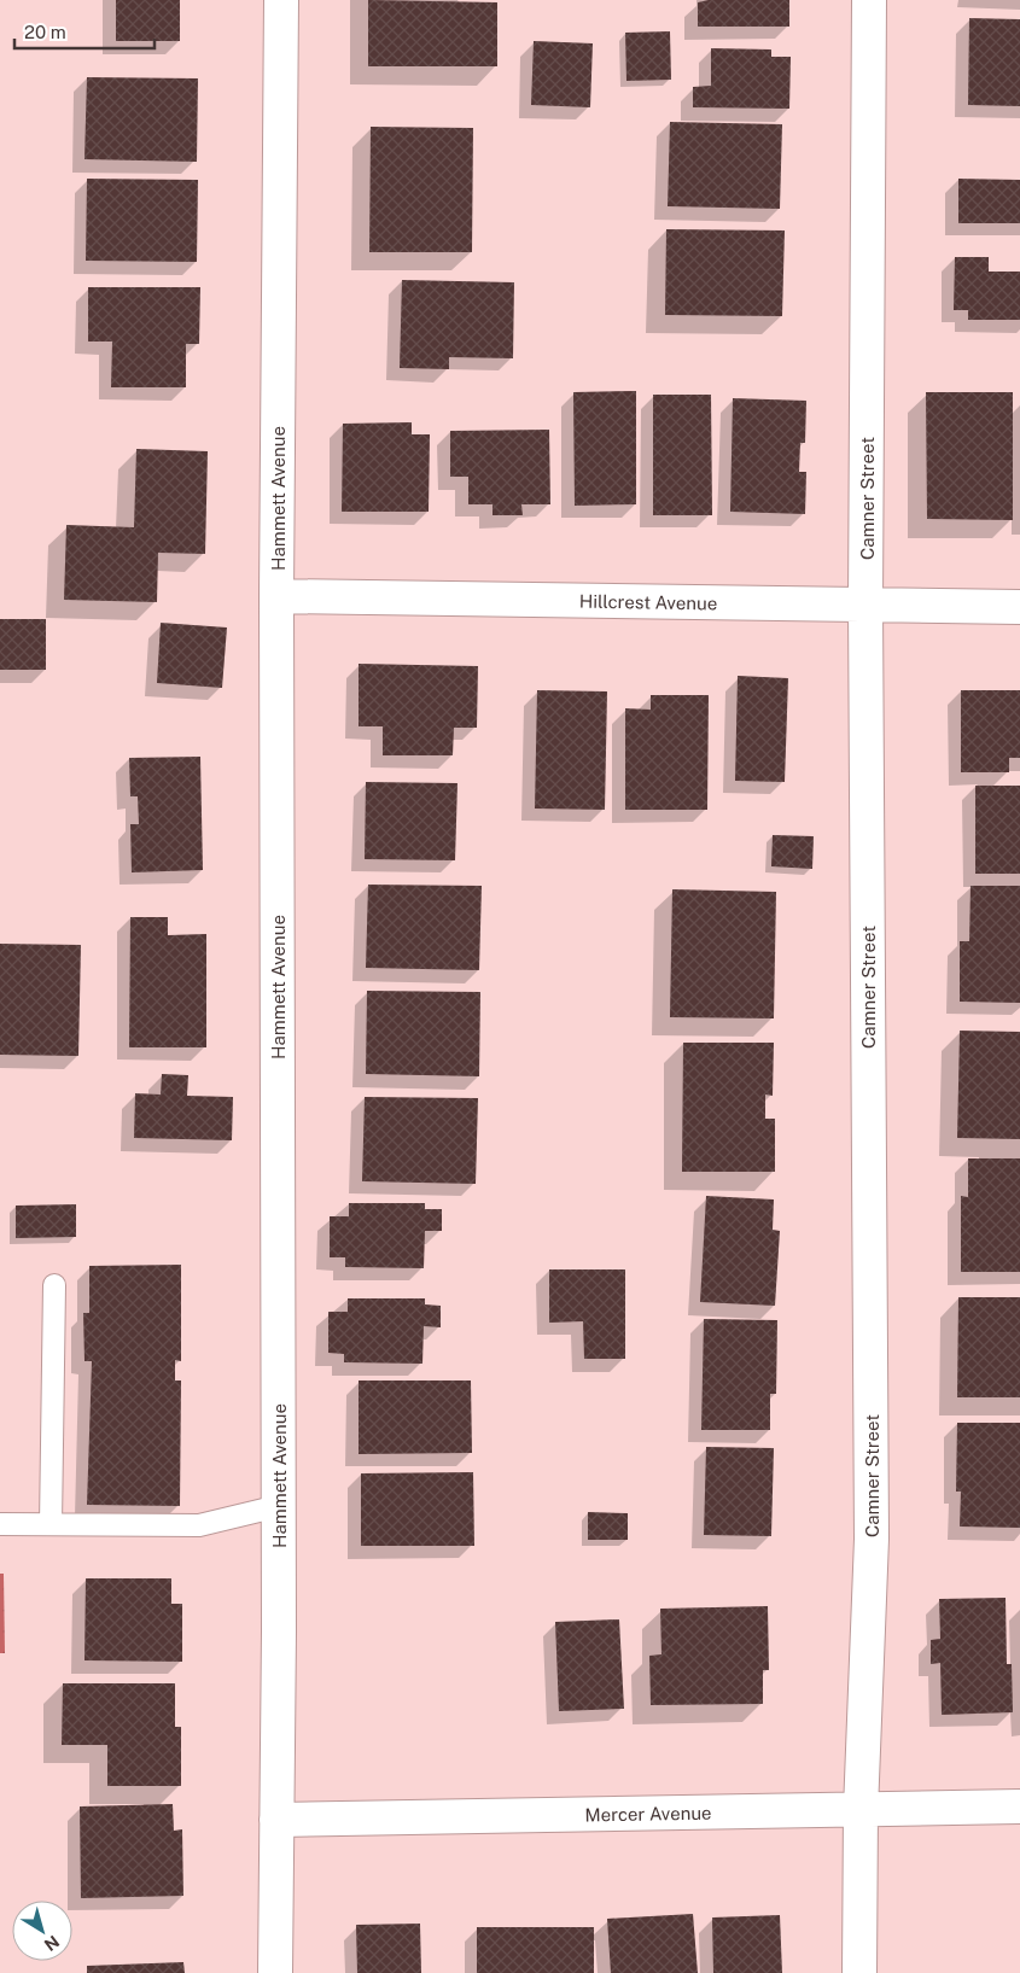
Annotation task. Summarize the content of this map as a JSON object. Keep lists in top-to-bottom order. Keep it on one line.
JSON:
{"streets":{"street":["Hammett Avenue","Camner Street","Hillcrest Avenue","Mercer Avenue"]},"crossings":[["Hammett Avenue","Hillcrest Avenue"],["Hammett Avenue","Mercer Avenue"],["Camner Street","Hillcrest Avenue"],["Camner Street","Mercer Avenue"]],"scale_bar":"20 m","north":"bottom right"}
